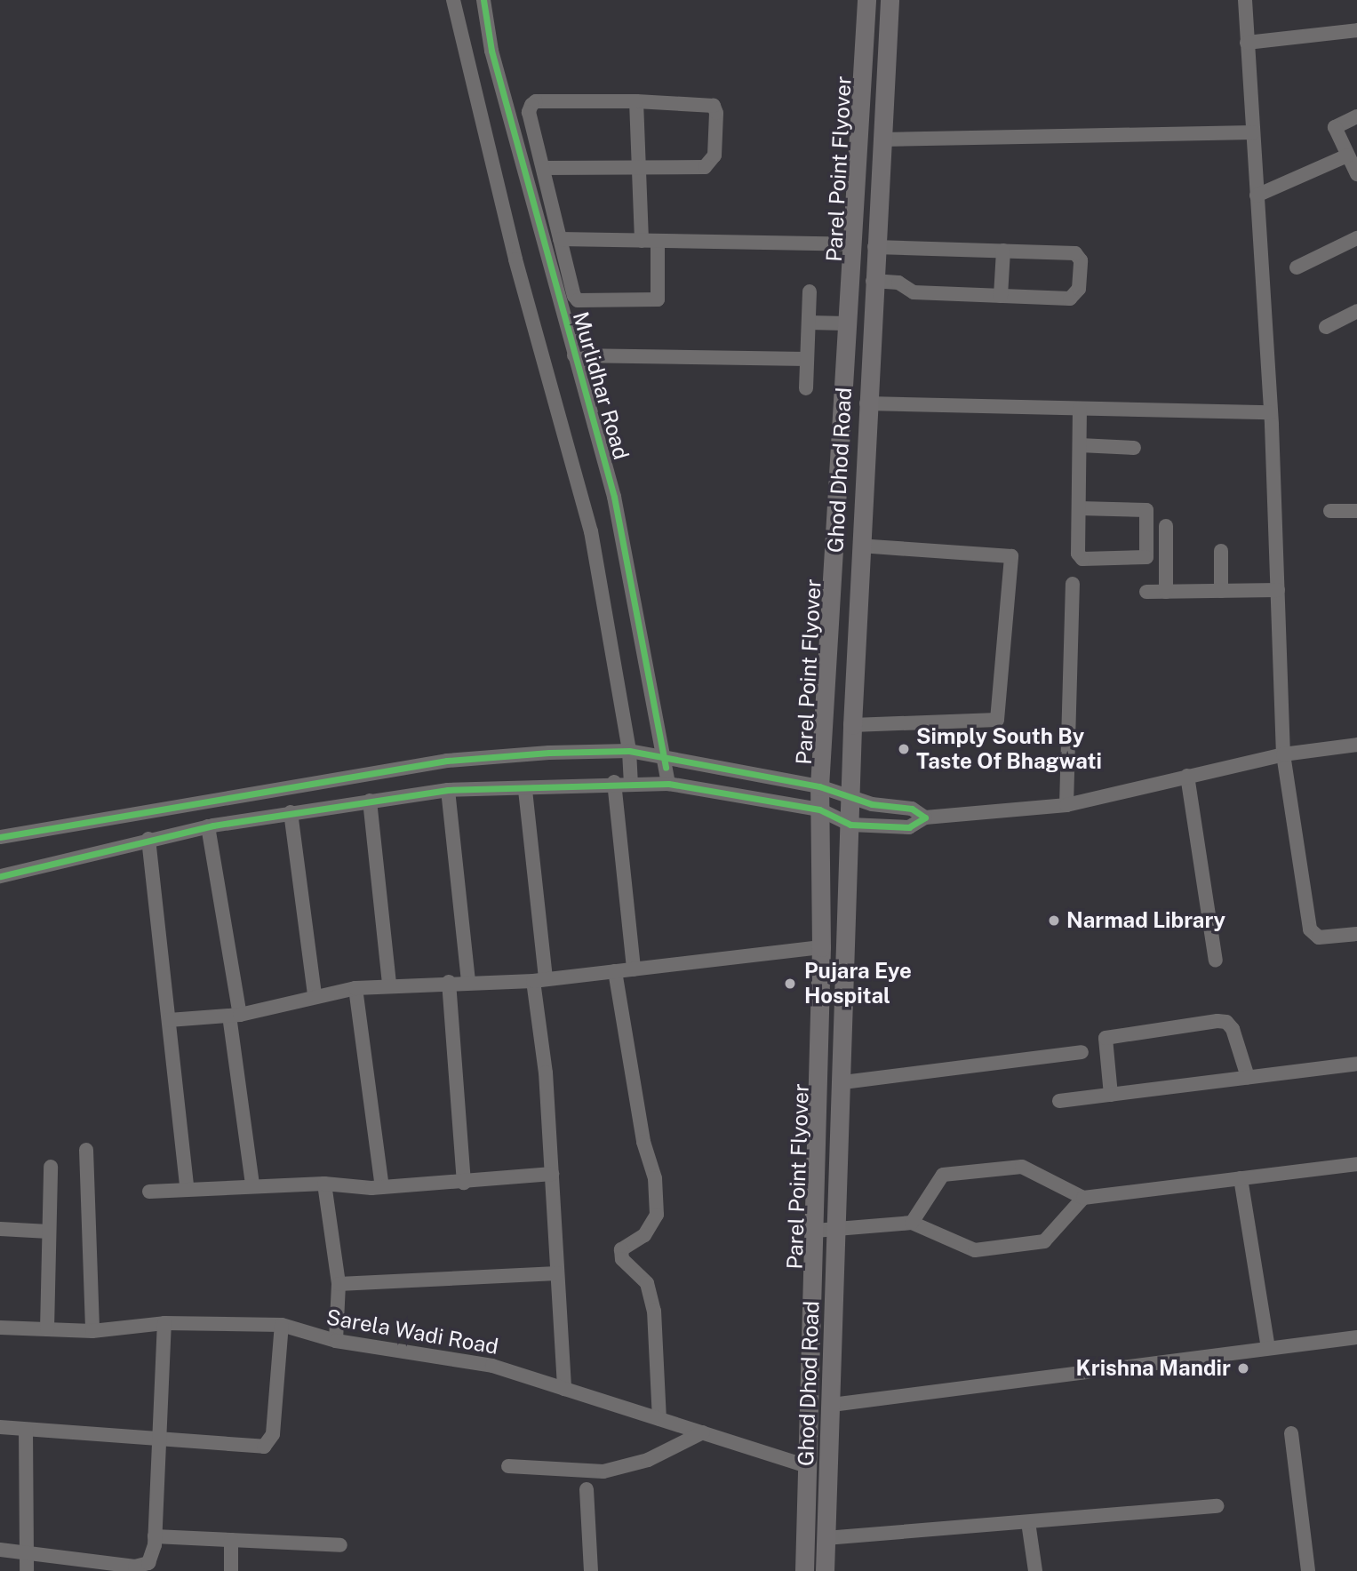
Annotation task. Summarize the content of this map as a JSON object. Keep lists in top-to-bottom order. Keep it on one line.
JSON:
{"streets":{"main road":["Parel Point Flyover","Ghod Dhod Road"],"street":["Murlidhar Road","Sarela Wadi Road"]},"crossings":[["Parel Point Flyover","Sarela Wadi Road"]],"places":["Simply South By Taste Of Bhagwati","Narmad Library","Pujara Eye Hospital","Krishna Mandir"]}
